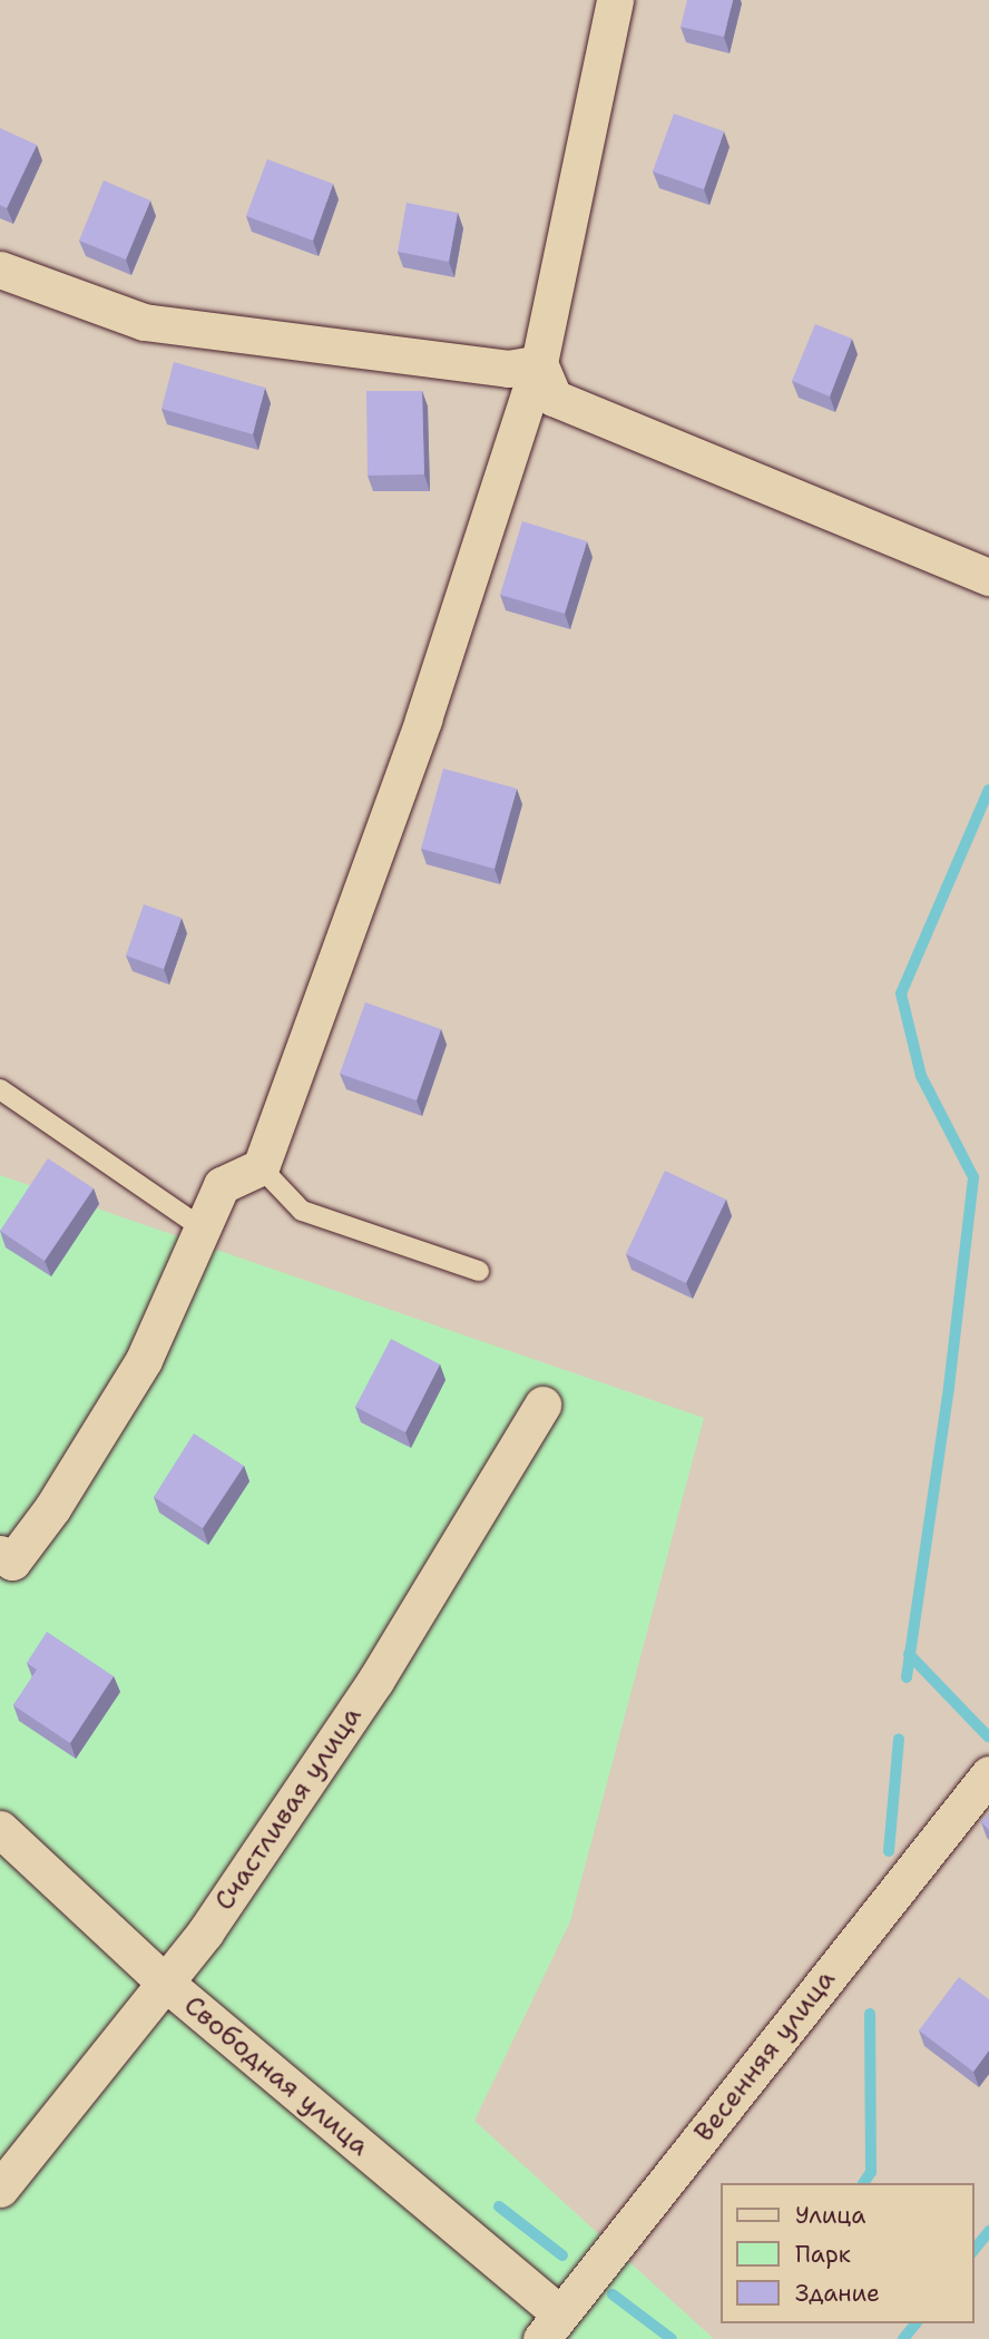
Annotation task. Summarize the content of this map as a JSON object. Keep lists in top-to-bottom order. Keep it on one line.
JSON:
{"streets":{"street":["Счастливая улица","Весенняя улица","Свободная улица"]},"crossings":[["Счастливая улица","Свободная улица"],["Весенняя улица","Свободная улица"]],"legend":["Улица","Парк","Здание"]}
